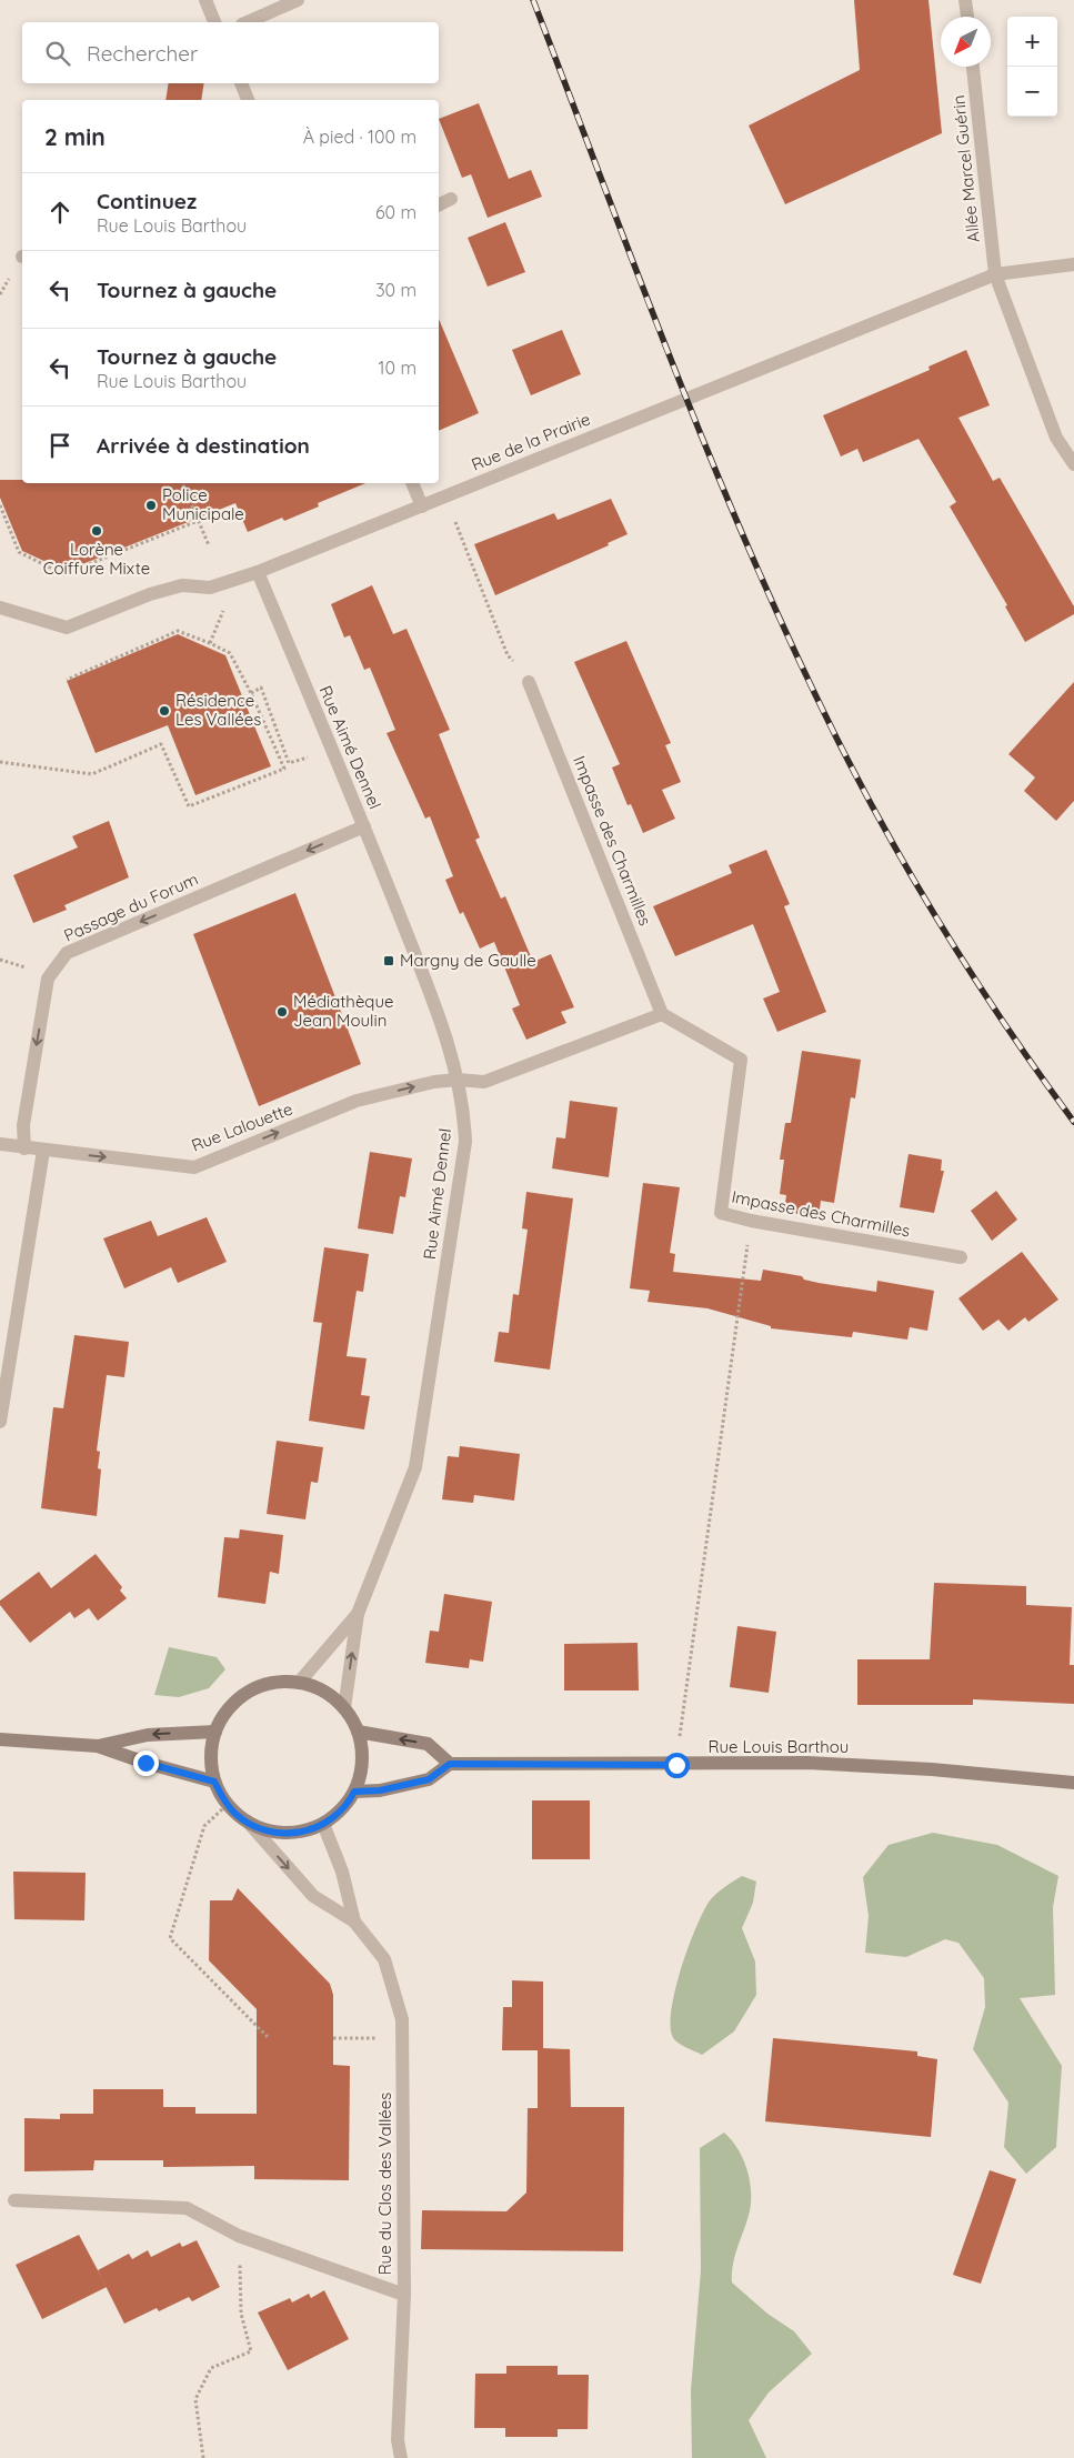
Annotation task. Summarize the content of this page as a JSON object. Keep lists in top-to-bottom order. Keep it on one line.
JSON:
{"streets":{"main road":["Rue Louis Barthou"],"street":["Allée Marcel Guérin","Rue de la Prairie","Rue Aimé Dennel","Impasse des Charmilles","Passage du Forum","Rue Lalouette","Rue du Clos des Vallées"]},"crossings":[["Allée Marcel Guérin","Rue de la Prairie"],["Rue de la Prairie","Rue Aimé Dennel"],["Rue Aimé Dennel","Passage du Forum"],["Rue Aimé Dennel","Rue Lalouette"],["Rue Aimé Dennel","Rue du Clos des Vallées"],["Passage du Forum","Rue Lalouette"]],"one_way":["Passage du Forum","Rue Lalouette"],"places":{"other":["Police Municipale","Lorène Coiffure Mixte","Résidence Les Vallées","Médiathèque Jean Moulin"],"transit":["Margny de Gaulle"]},"north":"bottom left","page":{"map_buttons":["+","−"],"search":"Rechercher","heading":["2 min","À pied · 100 m"],"list":[["Continuez","Rue Louis Barthou","60 m"],["Tournez à gauche","30 m"],["Tournez à gauche","Rue Louis Barthou","10 m"],"Arrivée à destination"]}}
